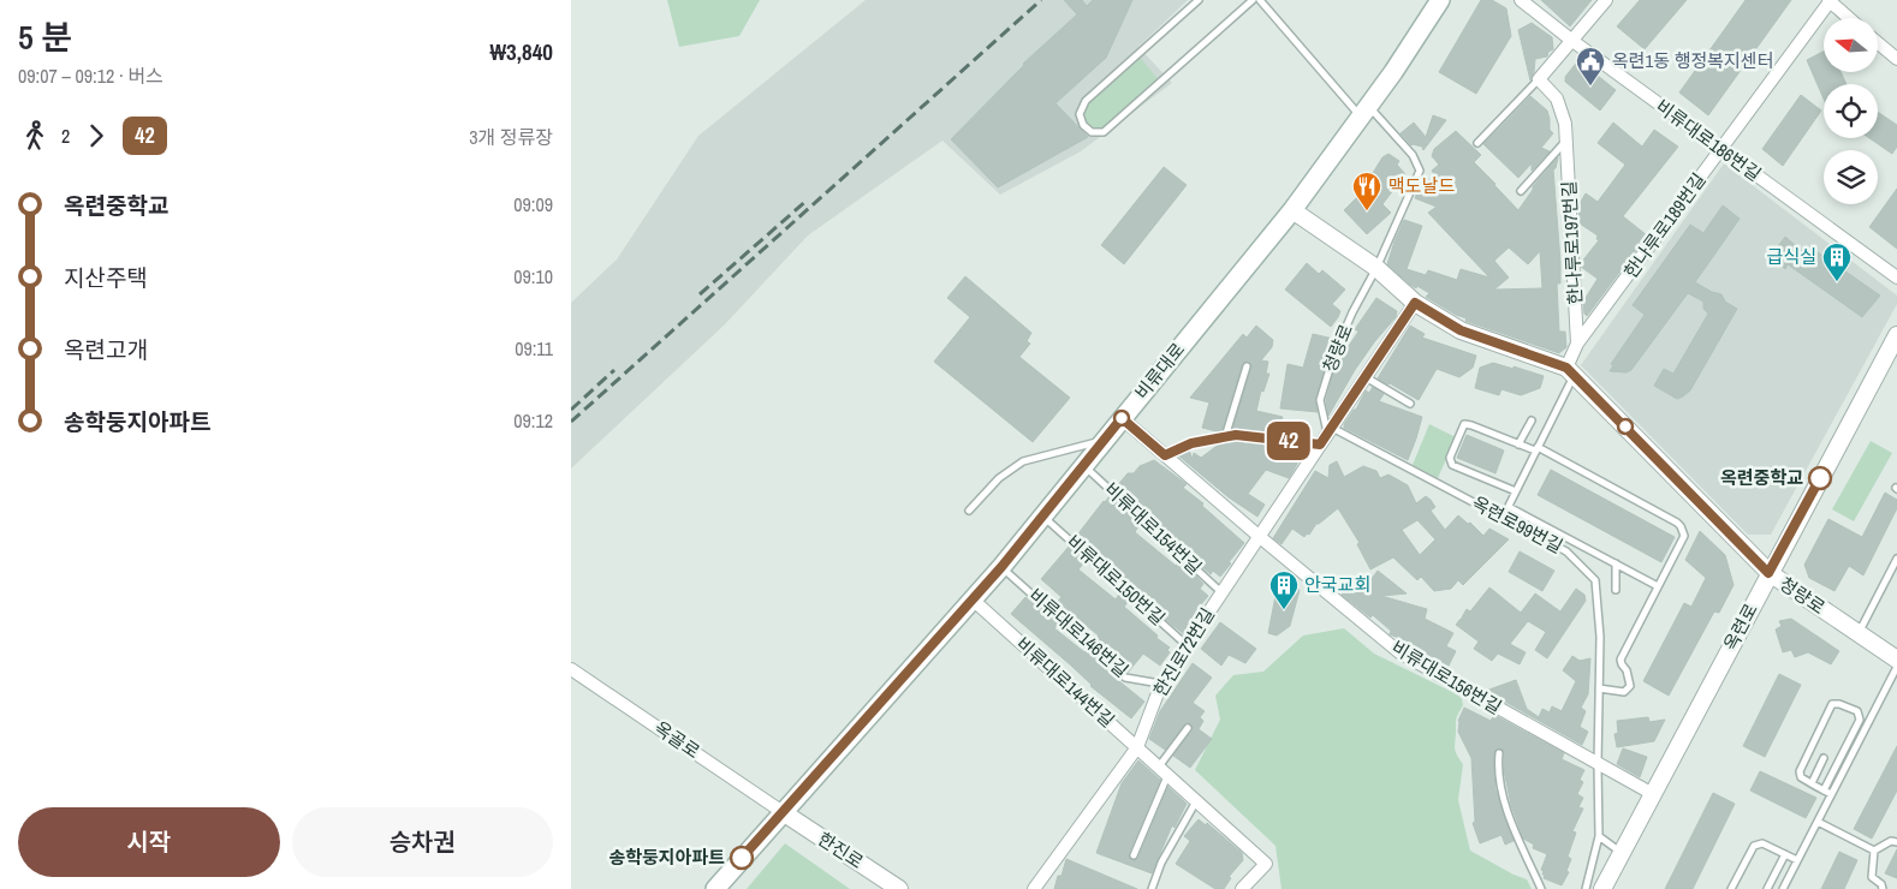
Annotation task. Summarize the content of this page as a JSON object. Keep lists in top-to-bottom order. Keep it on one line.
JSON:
{"streets":{"main road":["비류대로"],"street":["비류대로186번길","한나루로189번길","한나루로197번길","청량로","옥련로","한진로72번길","비류대로156번길","비류대로144번길","옥골로","한진로"],"lane":["옥련로99번길","비류대로154번길","비류대로150번길","비류대로146번길"]},"crossings":[["비류대로186번길","한나루로189번길"],["한나루로189번길","한나루로197번길"],["한나루로189번길","청량로"],["청량로","비류대로"],["청량로","옥련로99번길"],["청량로","옥련로"],["청량로","한진로72번길"],["비류대로","비류대로154번길"],["비류대로","비류대로150번길"],["비류대로","비류대로146번길"],["비류대로","비류대로156번길"],["비류대로","비류대로144번길"],["비류대로","옥골로"],["비류대로","한진로"],["옥련로99번길","한진로72번길"],["옥련로99번길","비류대로156번길"],["비류대로154번길","한진로72번길"],["비류대로150번길","한진로72번길"],["옥련로","비류대로156번길"],["비류대로146번길","한진로72번길"],["한진로72번길","비류대로156번길"],["한진로72번길","비류대로144번길"],["옥골로","한진로"]],"places":{"public building":["옥련1동 행정복지센터"],"restaurant":["맥도날드"],"building":["급식실","안국교회"],"other":["옥련중학교","송학둥지아파트"]},"lines":["bus line 42"],"north":"left","page":{"heading":["5 분","09:07 – 09:12 · 버스","₩3,840"],"on_map":"42","legs":["2","42","3개 정류장"],"list":[{"name":"옥련중학교","value":"09:09"},{"name":"지산주택","value":"09:10"},{"name":"옥련고개","value":"09:11"},{"name":"송학둥지아파트","value":"09:12"}],"buttons":["시작","승차권"]}}
